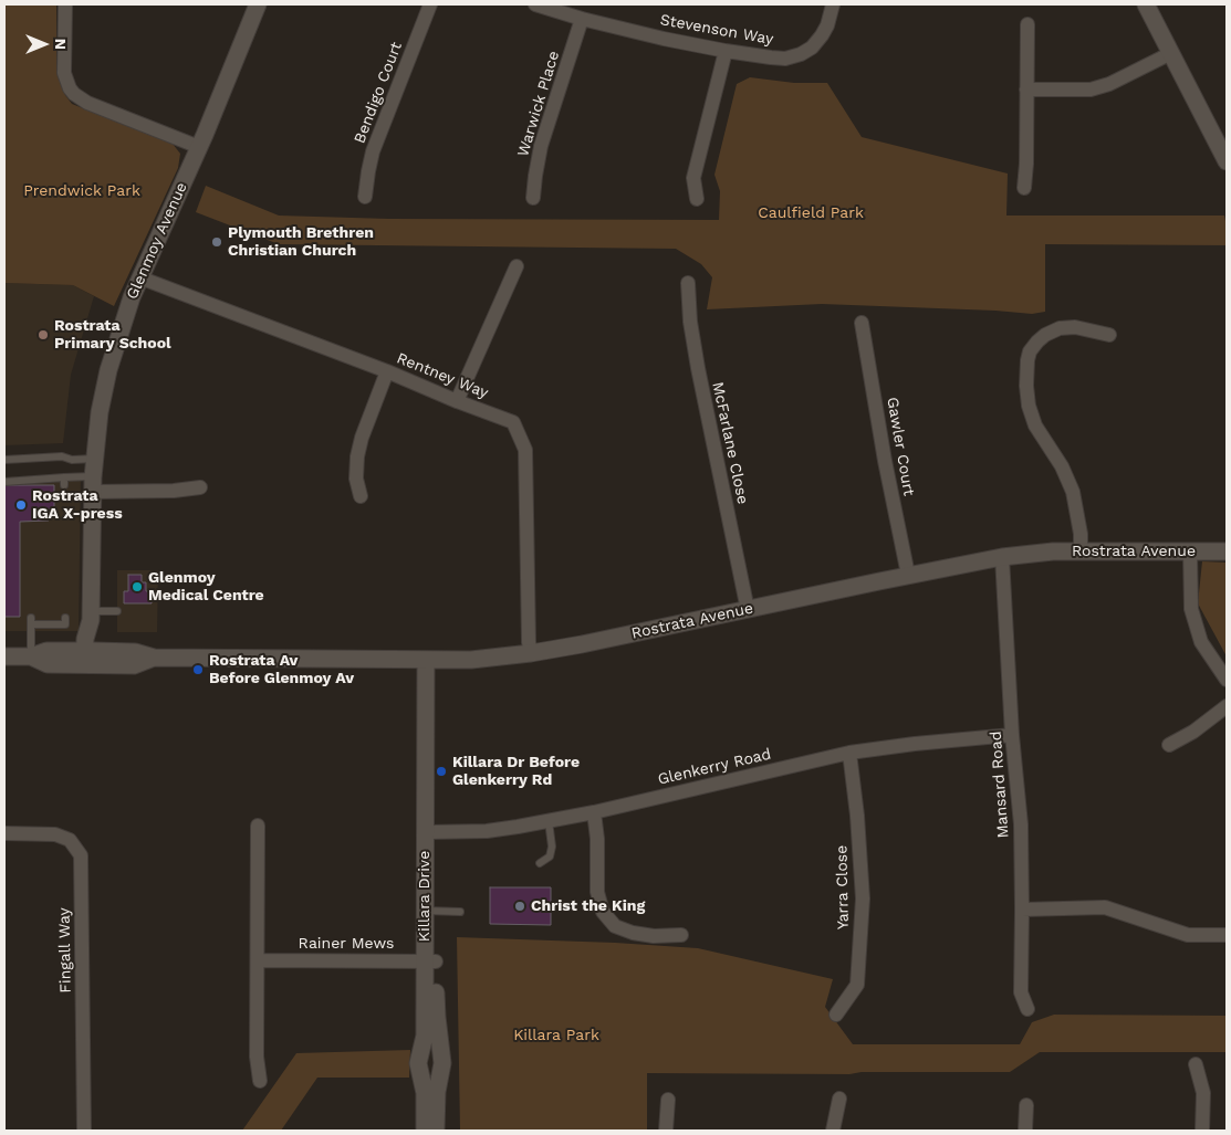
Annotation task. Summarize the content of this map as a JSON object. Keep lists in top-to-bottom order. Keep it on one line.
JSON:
{"streets":{"street":["Stevenson Way","Bendigo Court","Warwick Place","Glenmoy Avenue","Rentney Way","McFarlane Close","Gawler Court","Rostrata Avenue","Glenkerry Road","Mansard Road","Yarra Close","Killara Drive","Rainer Mews","Fingall Way"]},"crossings":[["Stevenson Way","Warwick Place"],["Glenmoy Avenue","Rentney Way"],["Glenmoy Avenue","Rostrata Avenue"],["Rentney Way","Rostrata Avenue"],["McFarlane Close","Rostrata Avenue"],["Gawler Court","Rostrata Avenue"],["Rostrata Avenue","Mansard Road"],["Rostrata Avenue","Killara Drive"],["Glenkerry Road","Mansard Road"],["Glenkerry Road","Yarra Close"],["Glenkerry Road","Killara Drive"],["Killara Drive","Rainer Mews"]],"parks":["Prendwick Park","Caulfield Park","Killara Park"],"places":["Plymouth Brethren Christian Church","Rostrata Primary School","Rostrata IGA X-press","Glenmoy Medical Centre","Rostrata Av Before Glenmoy Av","Killara Dr Before Glenkerry Rd","Christ the King"],"north":"right"}
